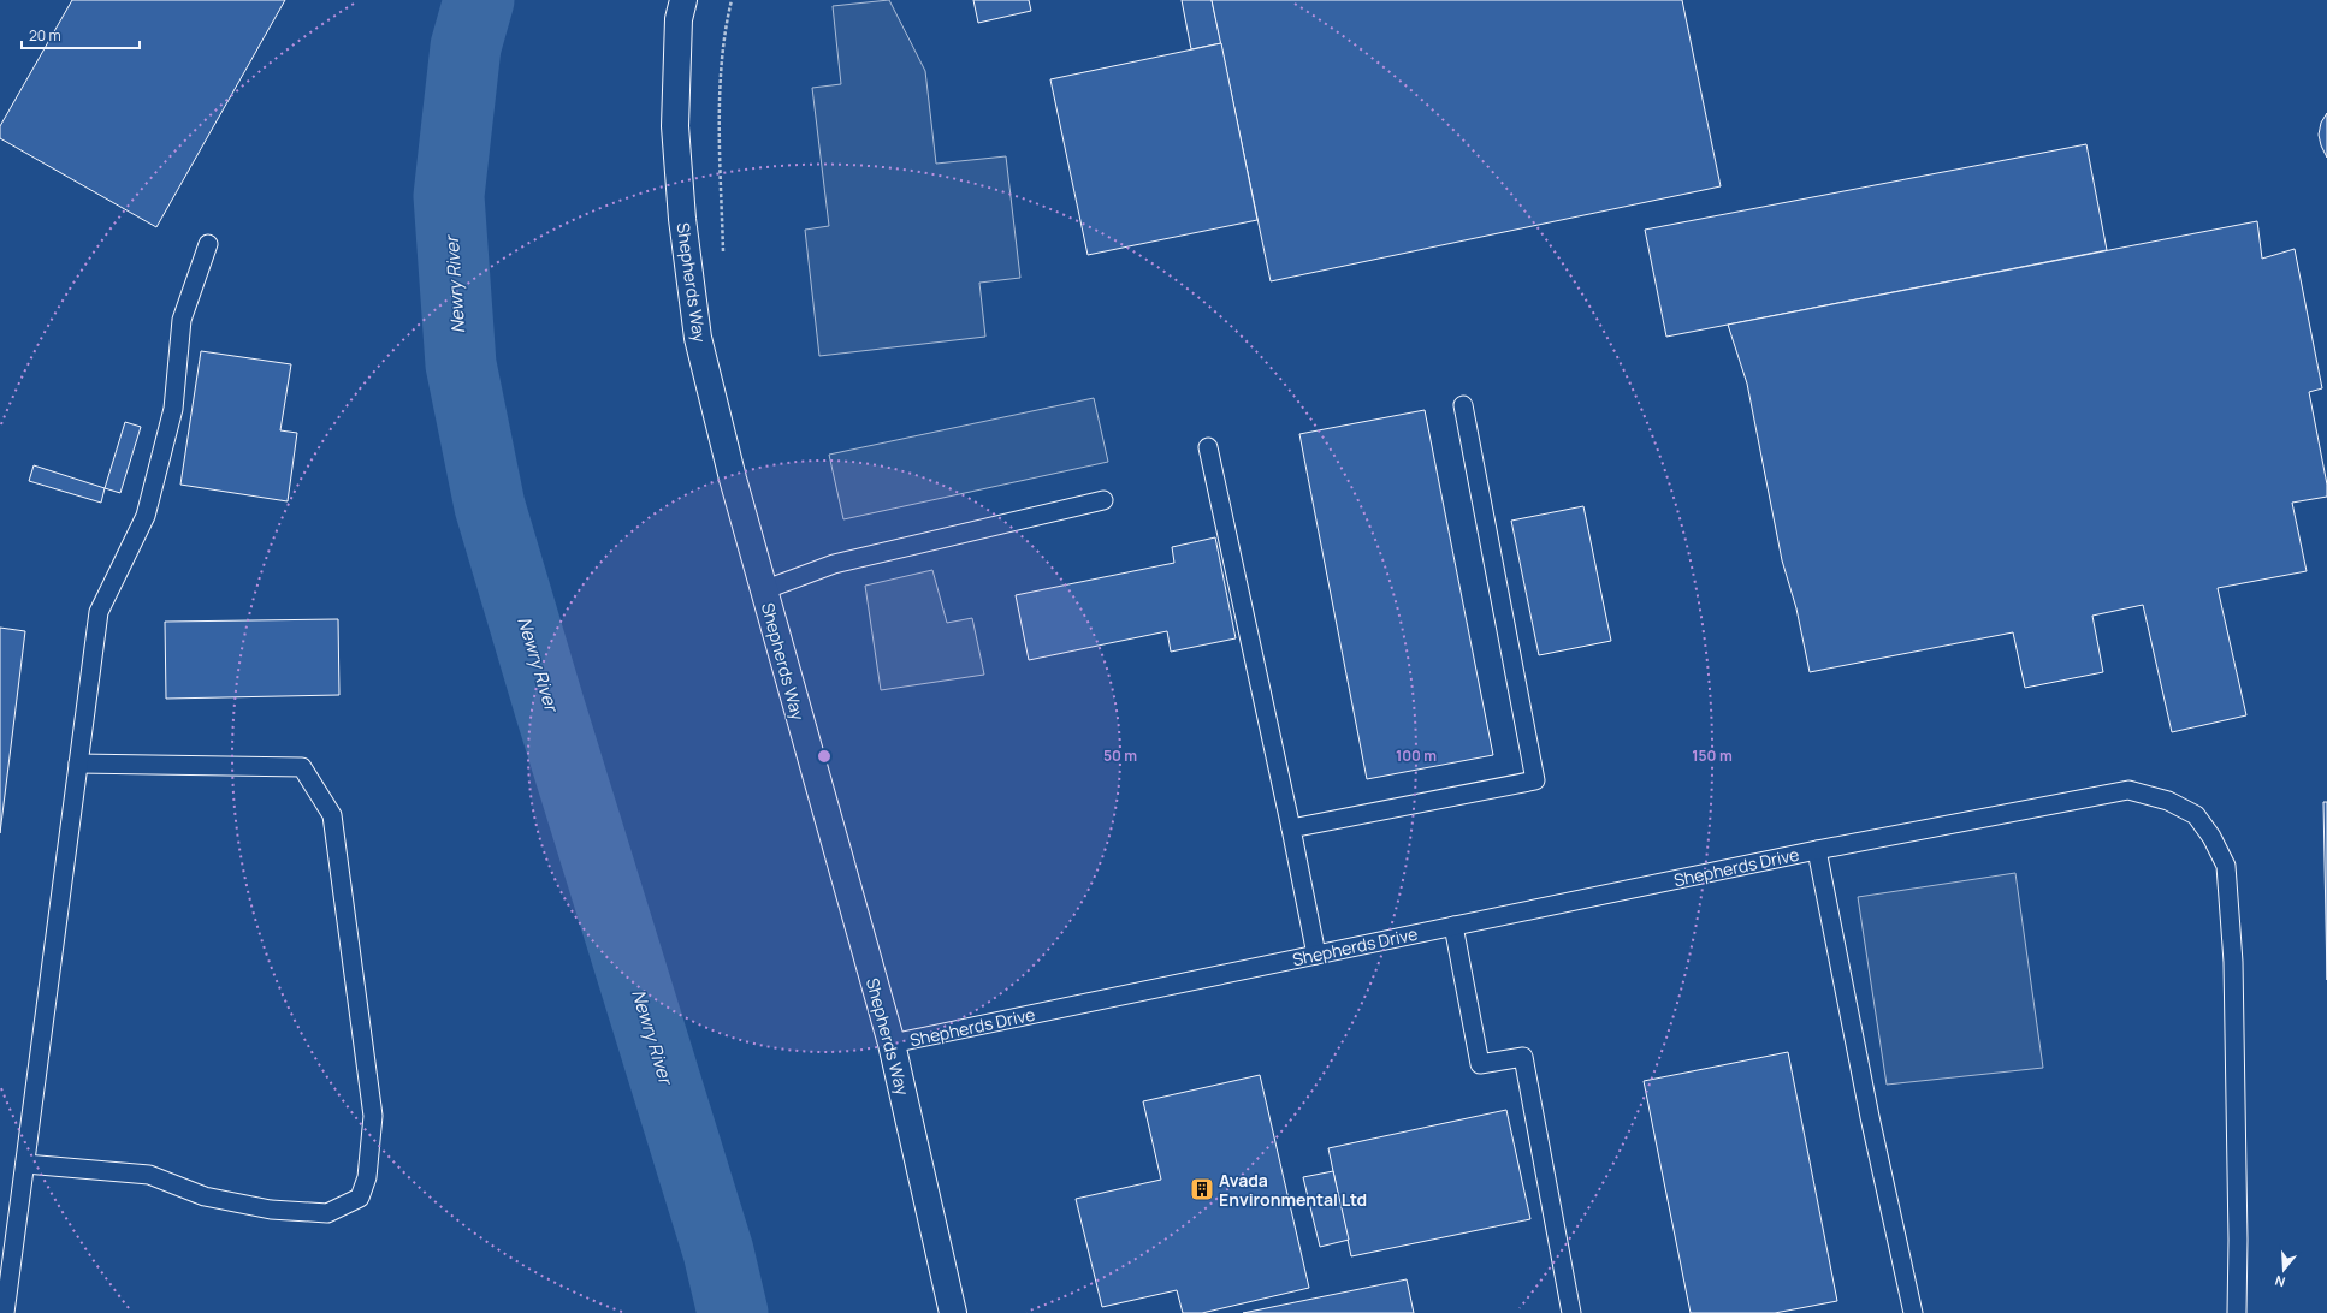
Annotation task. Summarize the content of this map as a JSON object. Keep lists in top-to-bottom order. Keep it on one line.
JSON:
{"streets":{"street":["Shepherds Way"],"lane":["Shepherds Drive"]},"crossings":[["Shepherds Way","Shepherds Drive"]],"water":["Newry River"],"places":{"building":["Avada Environmental Ltd"]},"scale_bar":"20 m","north":"bottom","rings":["50 m","100 m","150 m"]}
